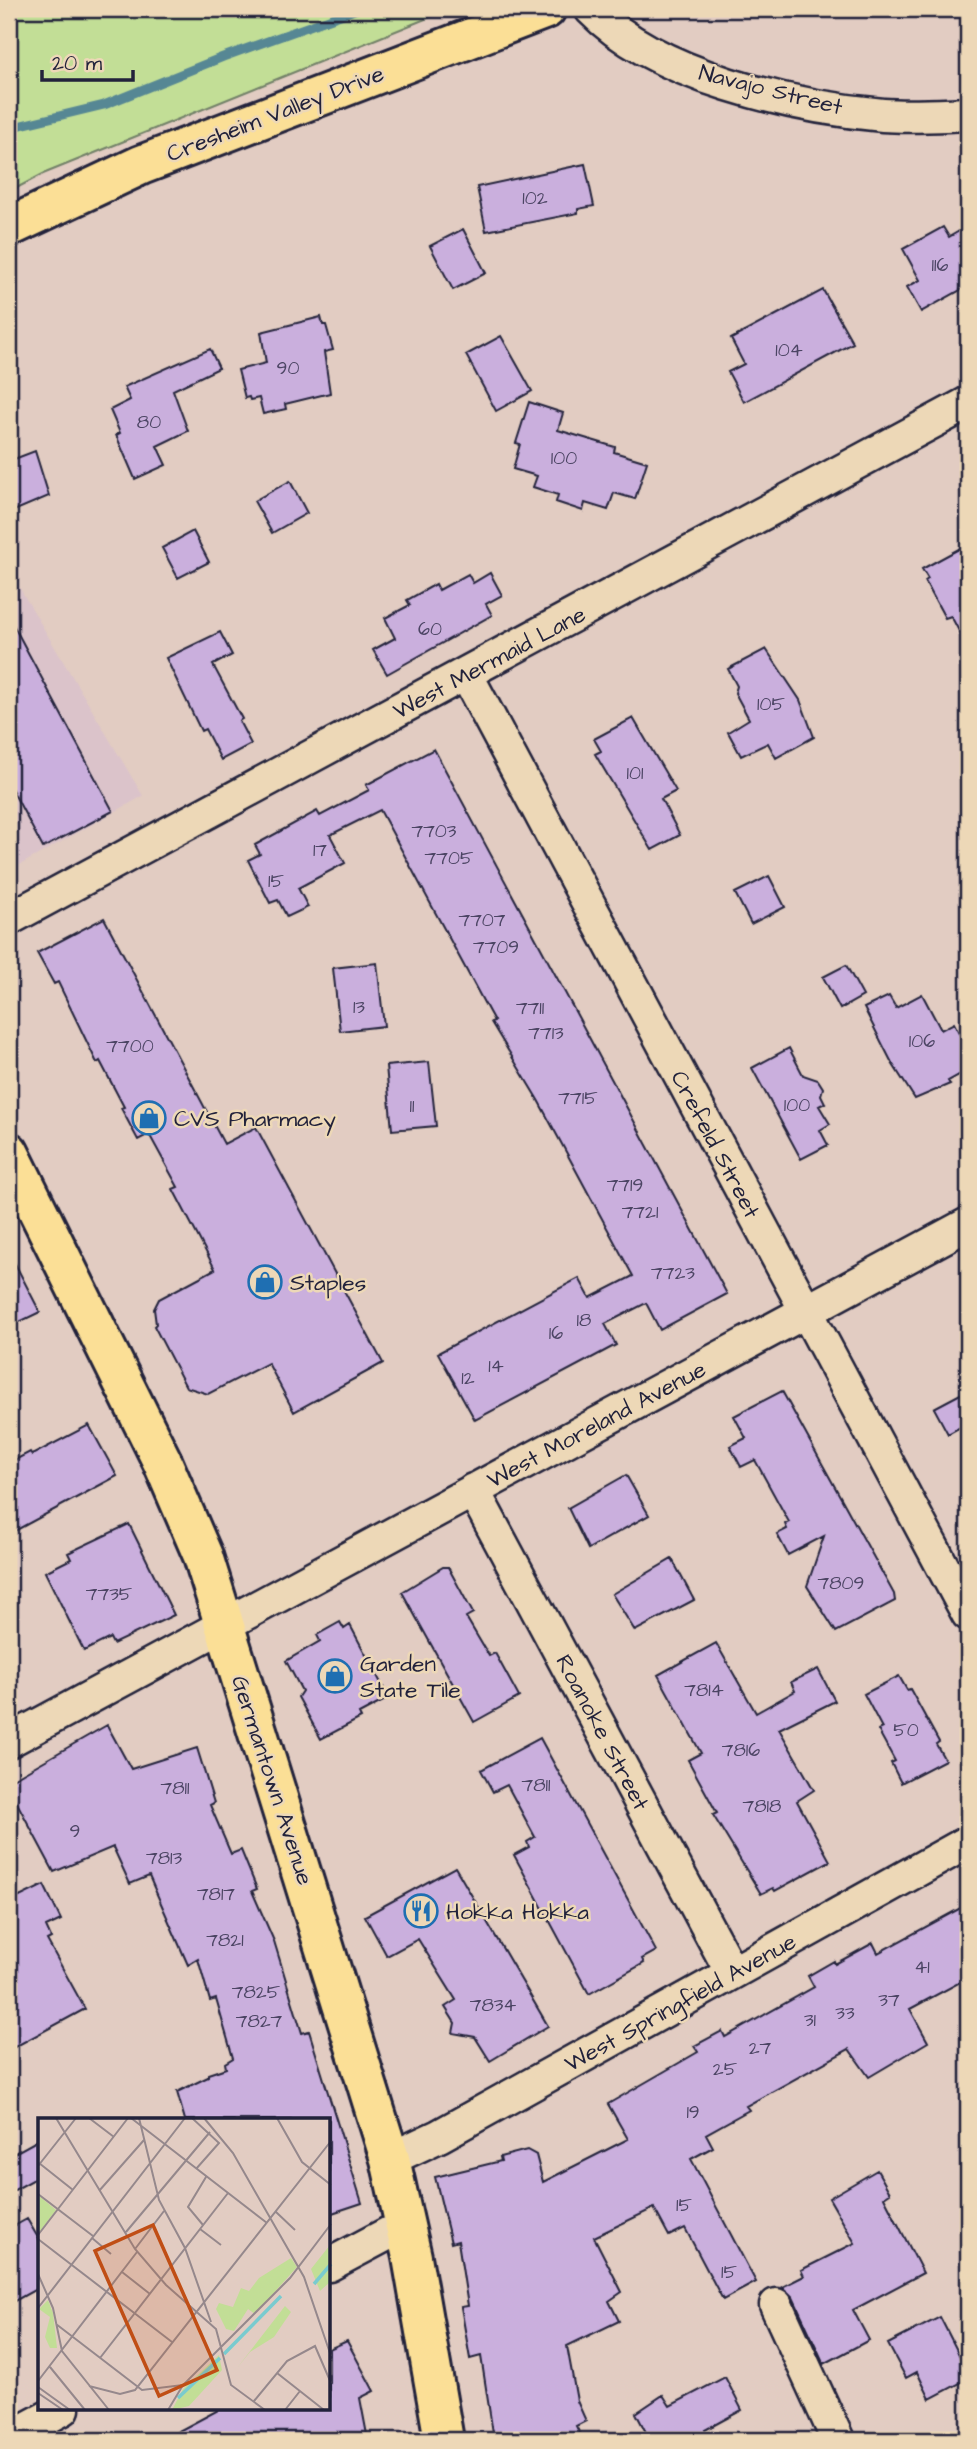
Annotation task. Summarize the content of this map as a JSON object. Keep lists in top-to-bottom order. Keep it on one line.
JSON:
{"streets":{"main road":["Cresheim Valley Drive","Germantown Avenue"],"street":["Navajo Street","West Mermaid Lane","Crefeld Street","West Moreland Avenue","Roanoke Street","West Springfield Avenue"]},"crossings":[["West Mermaid Lane","Crefeld Street"],["Crefeld Street","West Moreland Avenue"],["West Moreland Avenue","Roanoke Street"],["West Moreland Avenue","Germantown Avenue"],["Roanoke Street","West Springfield Avenue"],["Germantown Avenue","West Springfield Avenue"]],"places":{"shop":["CVS Pharmacy","Staples","Garden State Tile"],"restaurant":["Hokka Hokka"]},"house_numbers":["102","116","104","90","80","100","60","105","101","7703","17","7705","15","7707","7709","13","7711","7713","106","7700","7715","100","11","7719","7721","7723","18","16","14","12","7809","7735","7814","50","7816","7811","7811","7818","9","7813","7817","7821","41","7825","37","7834","33","31","7827","27","25","19","15","15"],"scale_bar":"20 m"}
